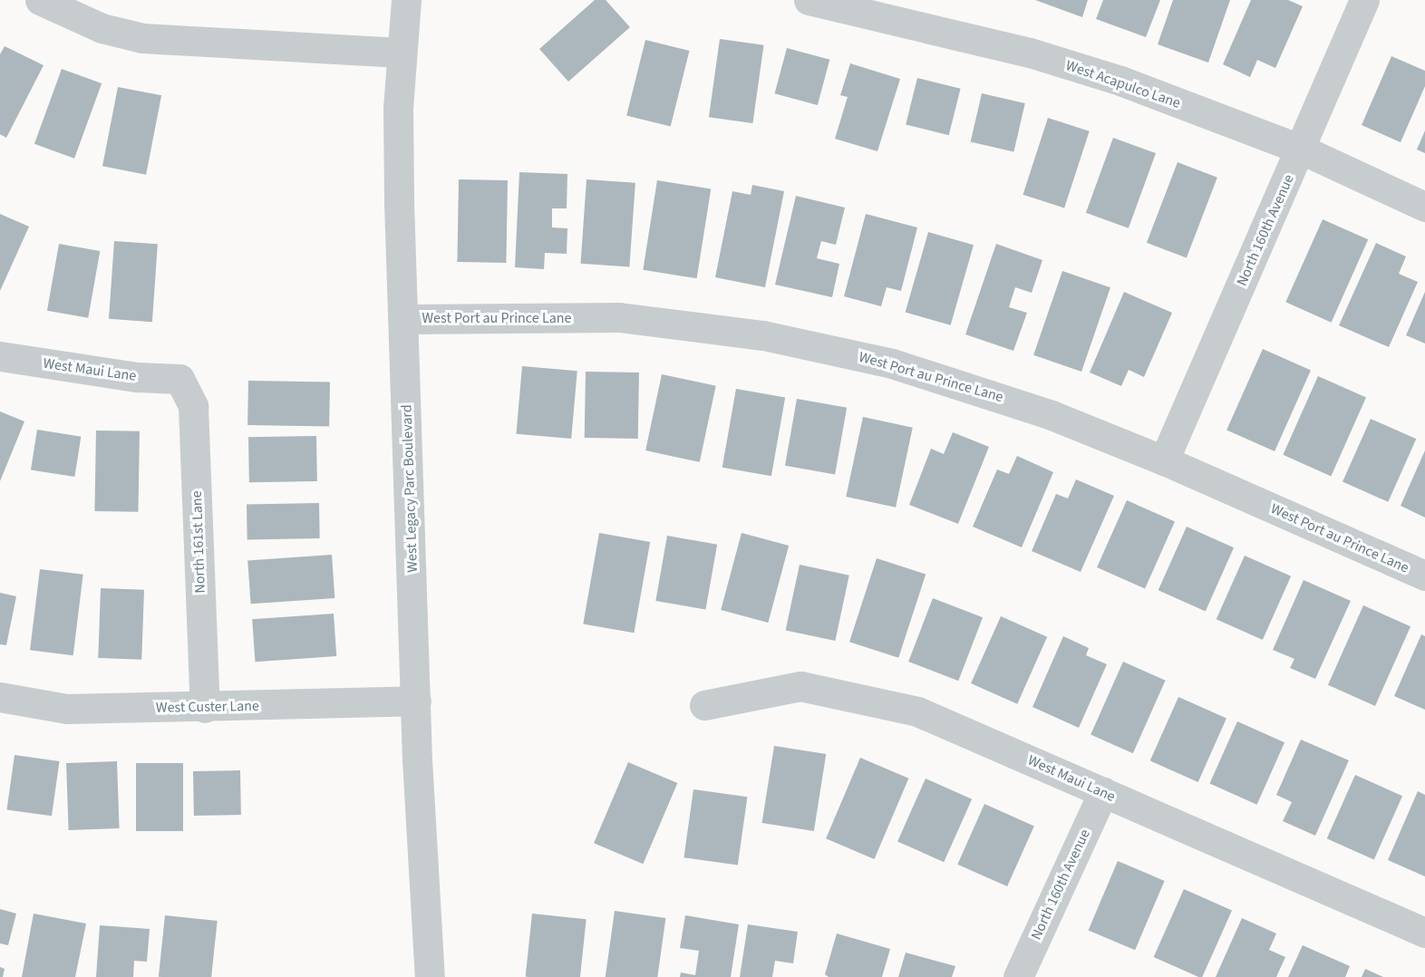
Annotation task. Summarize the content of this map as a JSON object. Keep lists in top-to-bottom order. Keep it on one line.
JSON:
{"streets":{"street":["West Acapulco Lane","North 160th Avenue","West Port au Prince Lane","West Maui Lane","West Legacy Parc Boulevard","North 161st Lane","West Custer Lane"]},"crossings":[["West Acapulco Lane","North 160th Avenue"],["North 160th Avenue","West Port au Prince Lane"],["North 160th Avenue","West Maui Lane"],["West Port au Prince Lane","West Legacy Parc Boulevard"],["West Maui Lane","North 161st Lane"],["West Legacy Parc Boulevard","West Custer Lane"],["North 161st Lane","West Custer Lane"]]}
